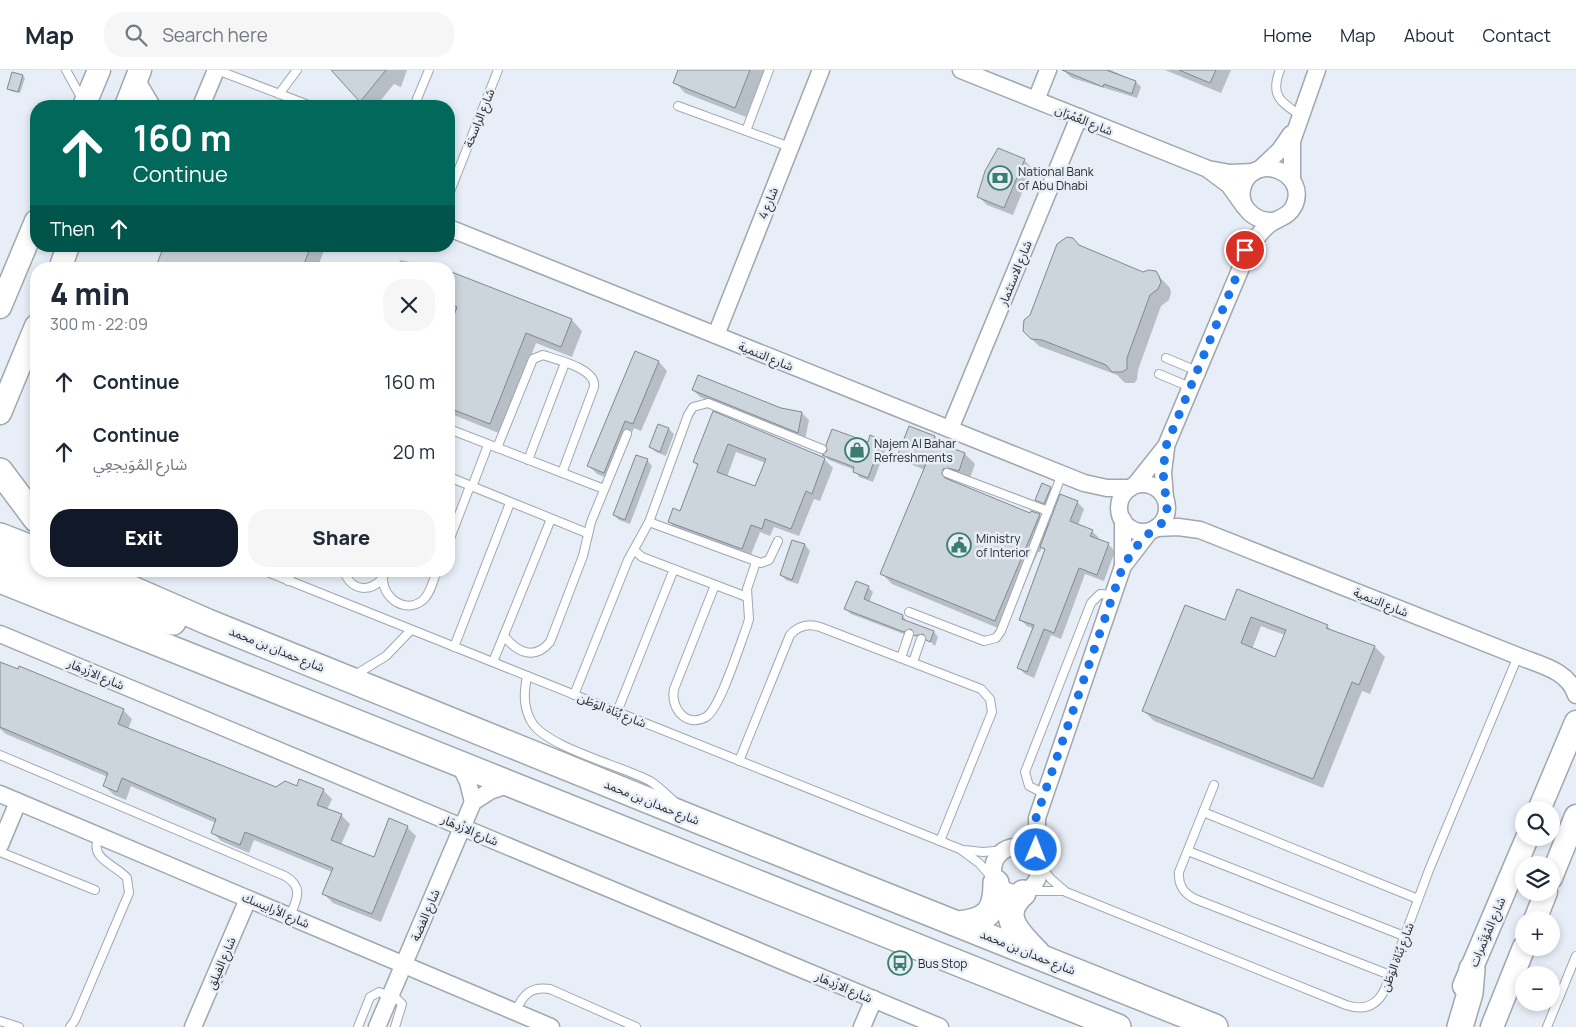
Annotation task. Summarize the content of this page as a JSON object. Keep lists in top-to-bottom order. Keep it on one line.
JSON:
{"streets":{"main road":["شارع حمدان بن محمد"],"street":["شارع العُمْرَان","شارع 4","شارع الاستثمار","شارع التنمية","شارع الازْدِهَار","شارع الأرابيسك","شارع الفضة","شارع المُؤتَمرات","شارع الفيلق"],"lane":["شارع الراسخة","شارع بُنَاة الوَطَن"]},"crossings":[["شارع العُمْرَان","شارع الاستثمار"],["شارع 4","شارع التنمية"],["شارع الاستثمار","شارع التنمية"],["شارع التنمية","شارع بُنَاة الوَطَن"],["شارع الازْدِهَار","شارع الفضة"],["شارع الأرابيسك","شارع الفضة"],["شارع الأرابيسك","شارع الفيلق"]],"places":{"bank":["National Bank of Abu Dhabi"],"shop":["Najem Al Bahar Refreshments"],"public building":["Ministry of Interior"],"bus stop":["Bus Stop"]},"page":{"header":"Map","search":"Search here","nav":["Home","Map","About","Contact"],"turn":["160 m","Continue"],"then":"Then","heading":["4 min","300 m · 22:09"],"list":[{"name":"Continue","value":"160 m"},{"name":"Continue","note":"شارع المُوَيجعِي","value":"20 m"}],"buttons":["Exit","Share"],"map_buttons":["+","−"]}}
